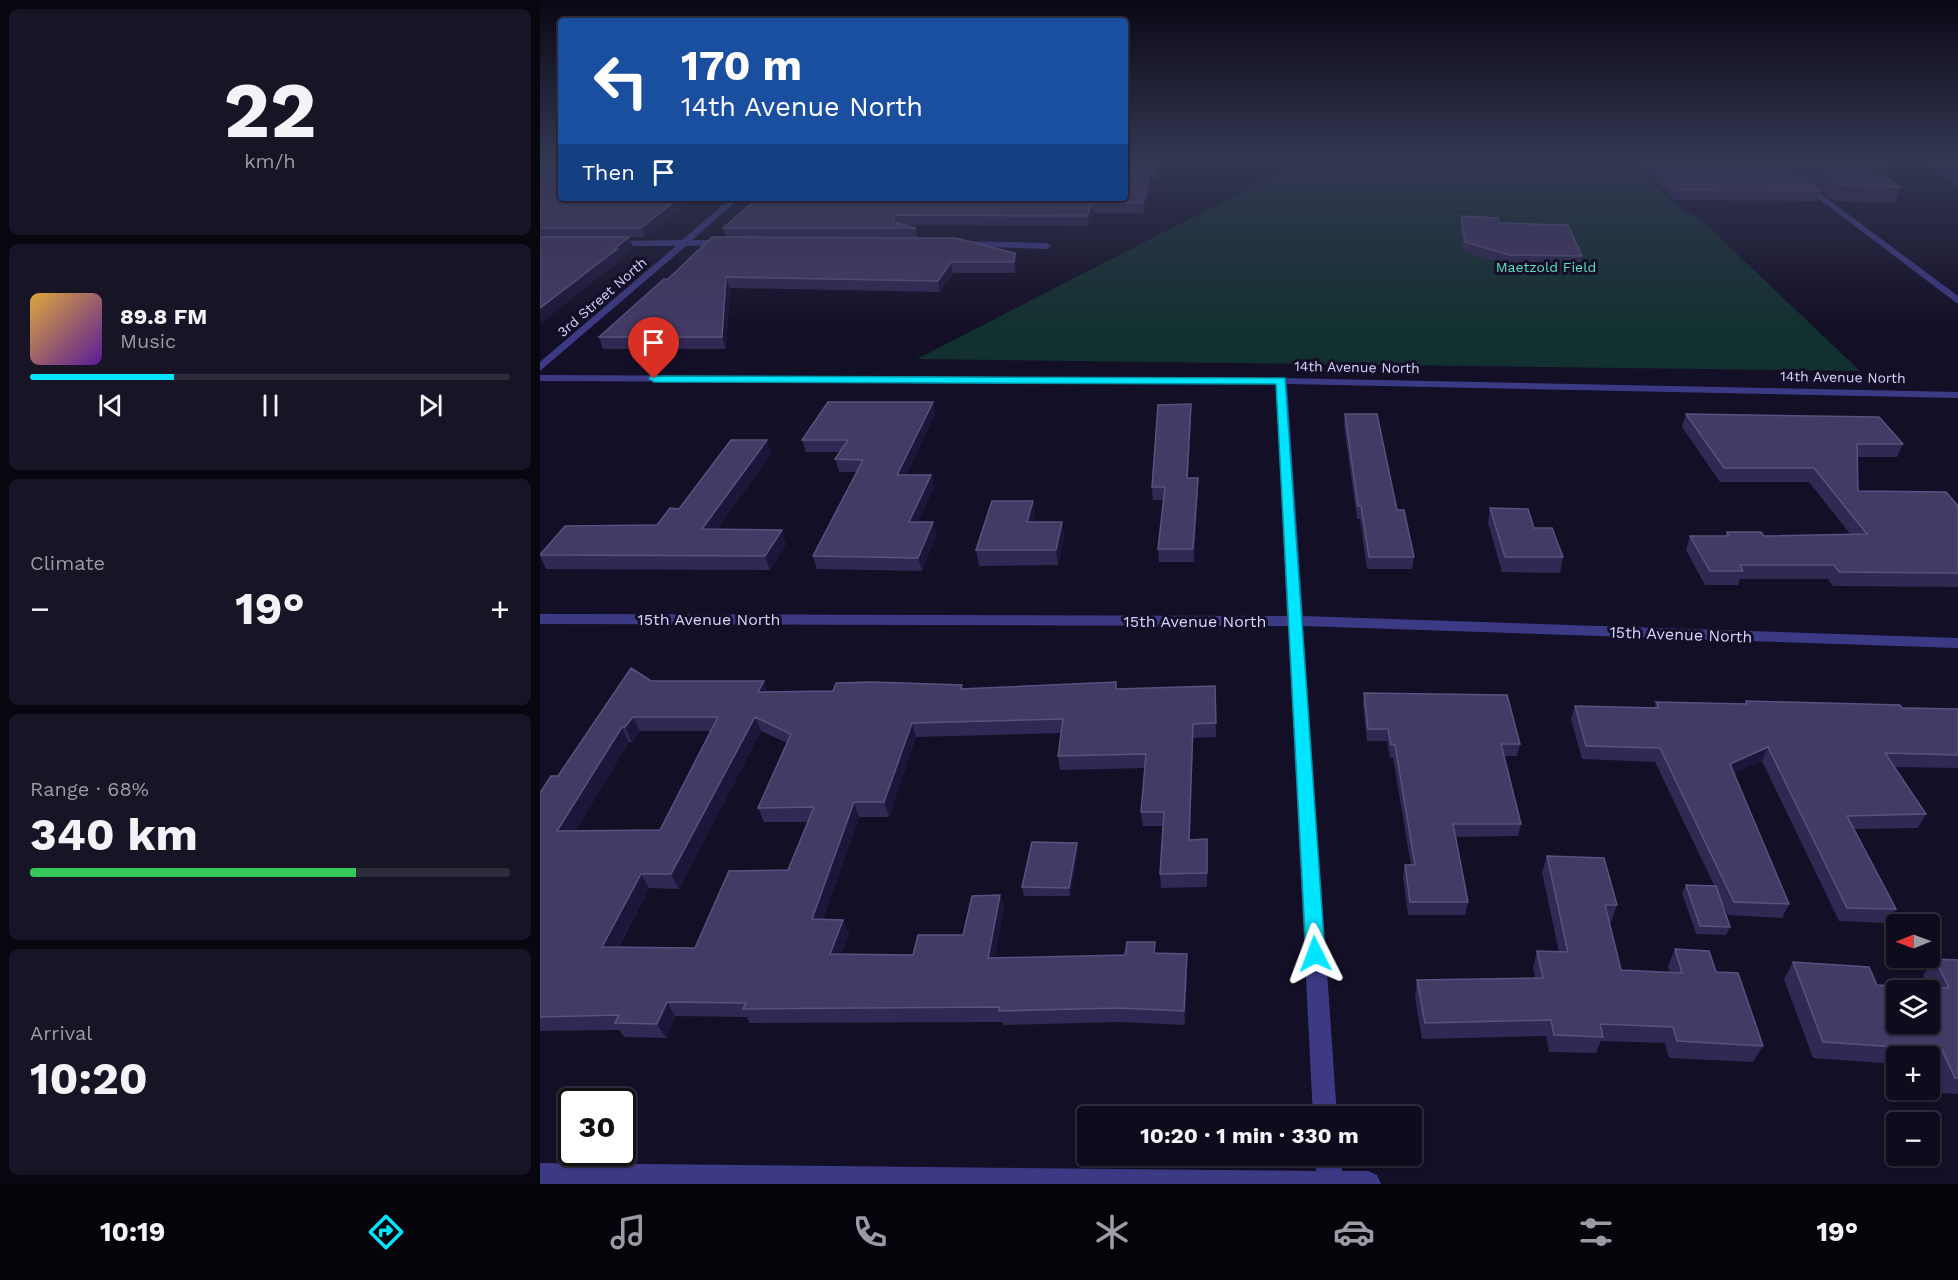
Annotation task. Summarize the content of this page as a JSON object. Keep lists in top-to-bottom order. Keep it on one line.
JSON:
{"streets":{"street":["3rd Street North","14th Avenue North","15th Avenue North"]},"parks":["Maetzold Field"],"north":"left","page":{"tile":[["22","km/h"],"Climate",["Range · 68%","340 km"],["Arrival","10:20"]],"turn":["170 m","14th Avenue North"],"then":"Then","song":["89.8 FM","Music"],"heat":["−","19°","+"],"map_buttons":["+","−"],"limit":"30","trip":"10:20 · 1 min · 330 m","tabs":["10:19","19°"]}}
